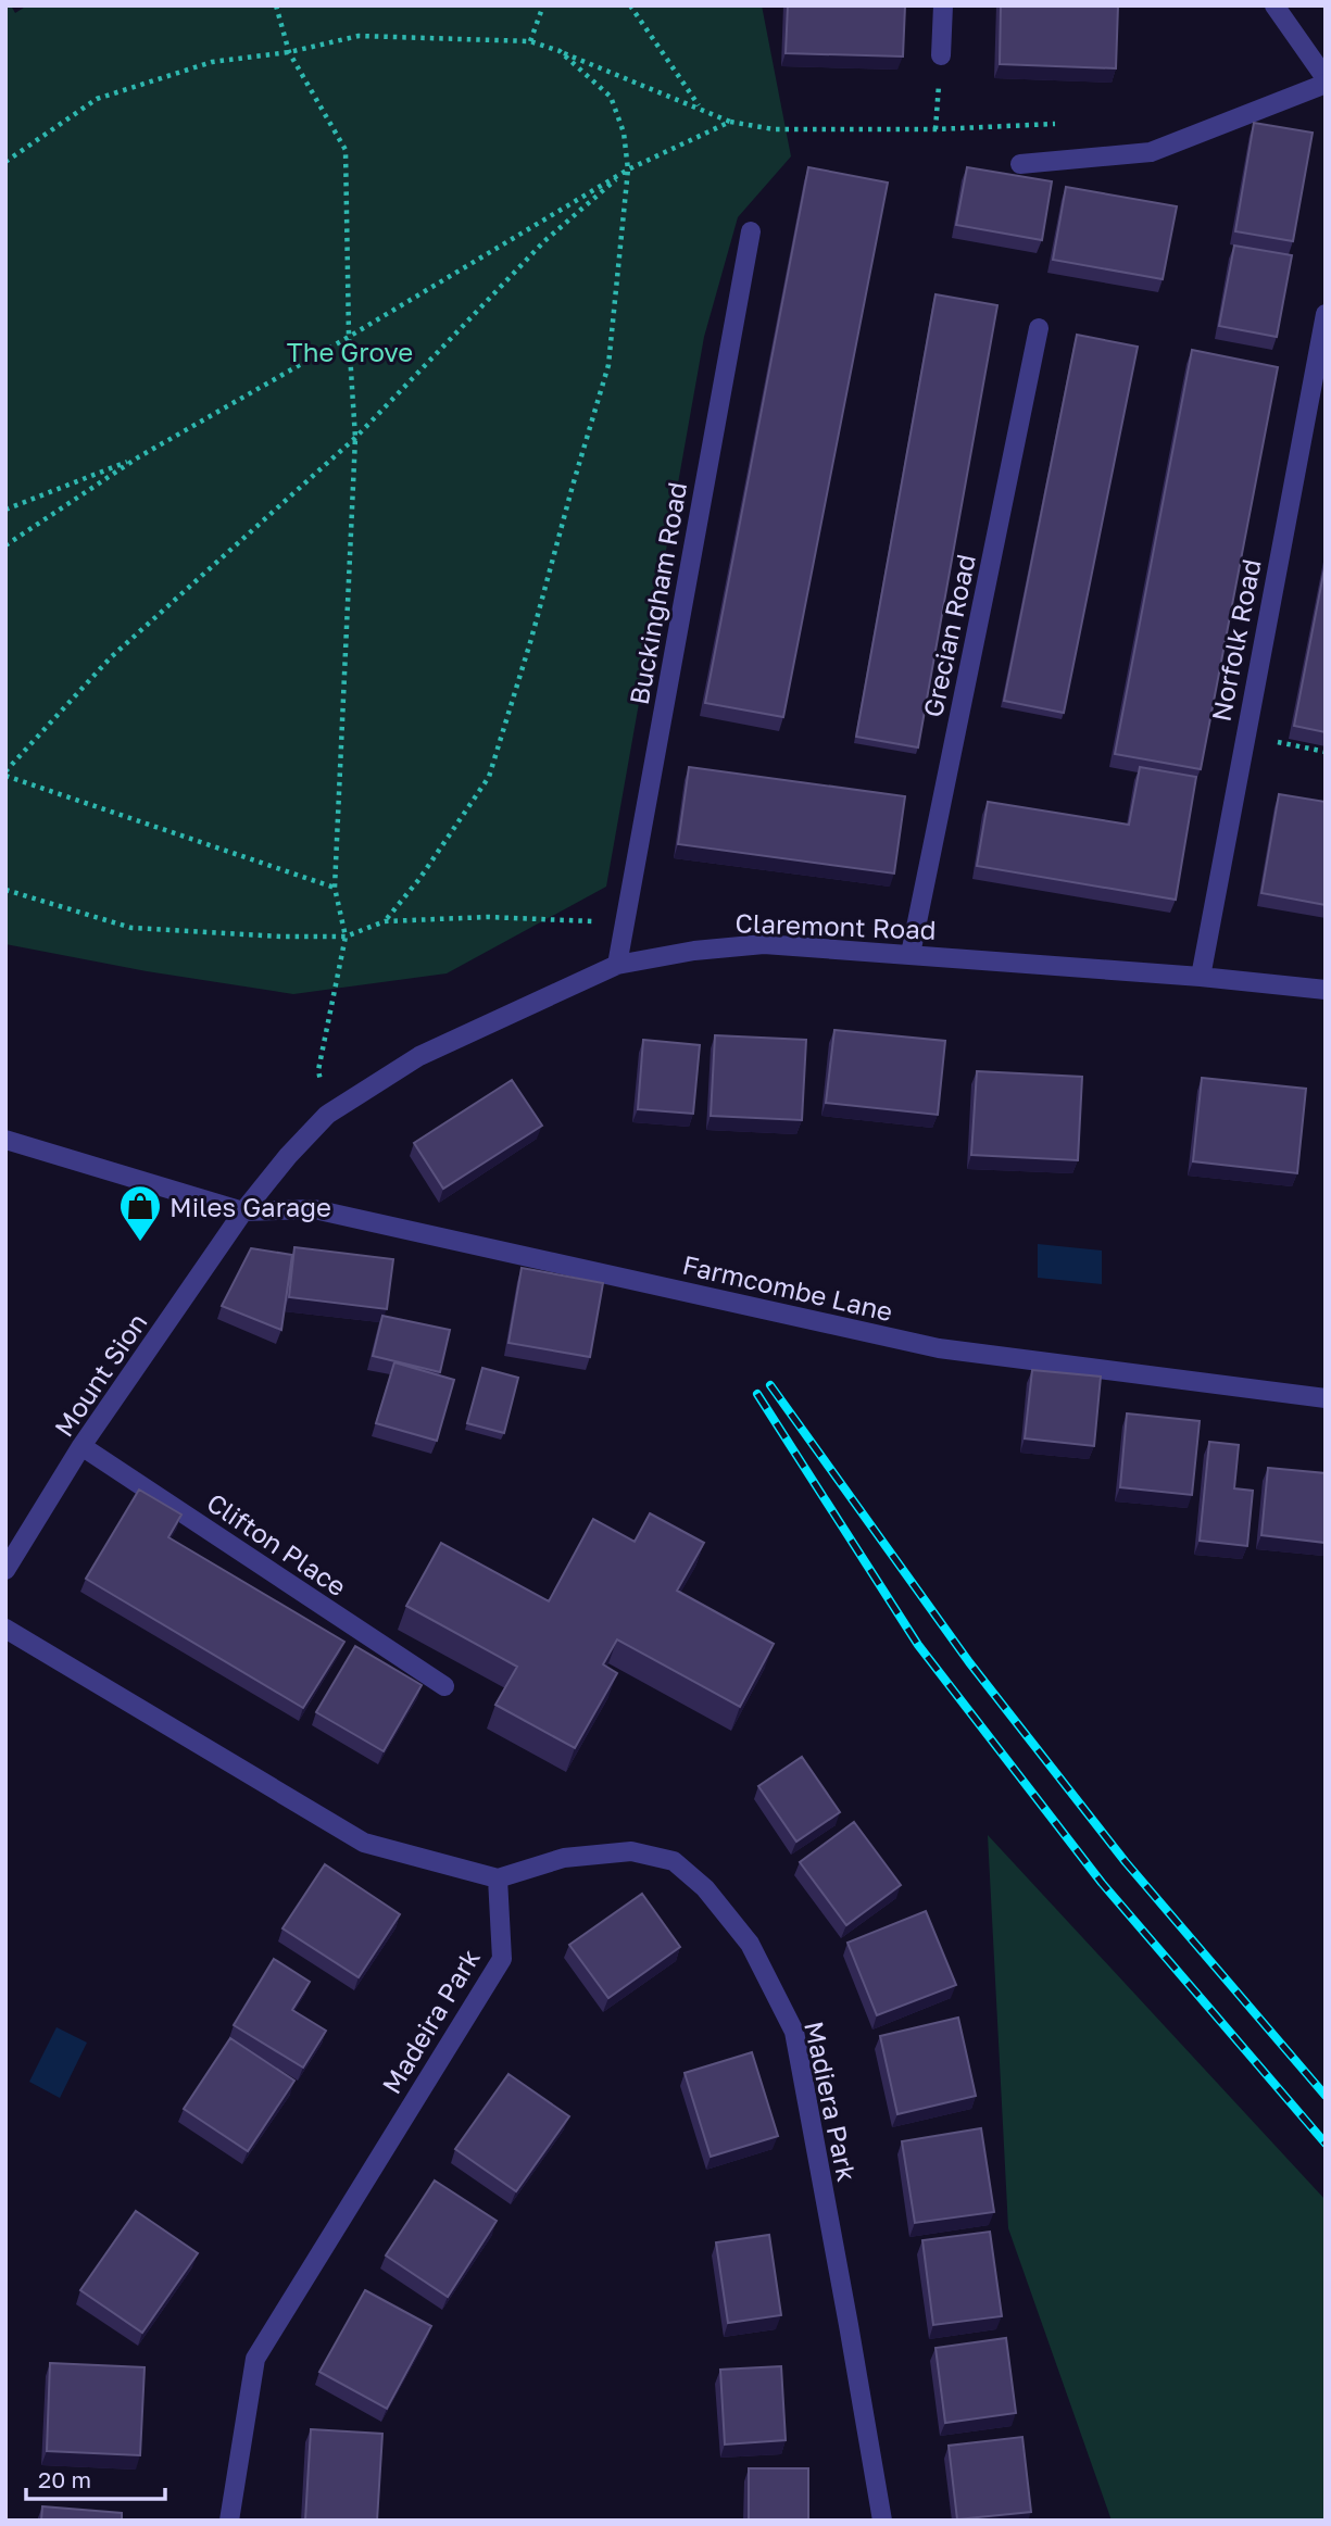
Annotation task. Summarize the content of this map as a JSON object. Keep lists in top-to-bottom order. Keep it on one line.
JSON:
{"streets":{"street":["Buckingham Road","Grecian Road","Norfolk Road","Claremont Road","Farmcombe Lane","Mount Sion","Clifton Place","Madeira Park","Madiera Park"]},"crossings":[["Buckingham Road","Claremont Road"],["Grecian Road","Claremont Road"],["Norfolk Road","Claremont Road"],["Claremont Road","Farmcombe Lane"],["Claremont Road","Mount Sion"],["Farmcombe Lane","Mount Sion"],["Mount Sion","Clifton Place"],["Madeira Park","Madiera Park"]],"parks":["The Grove"],"places":{"shop":["Miles Garage"]},"scale_bar":"20 m"}
